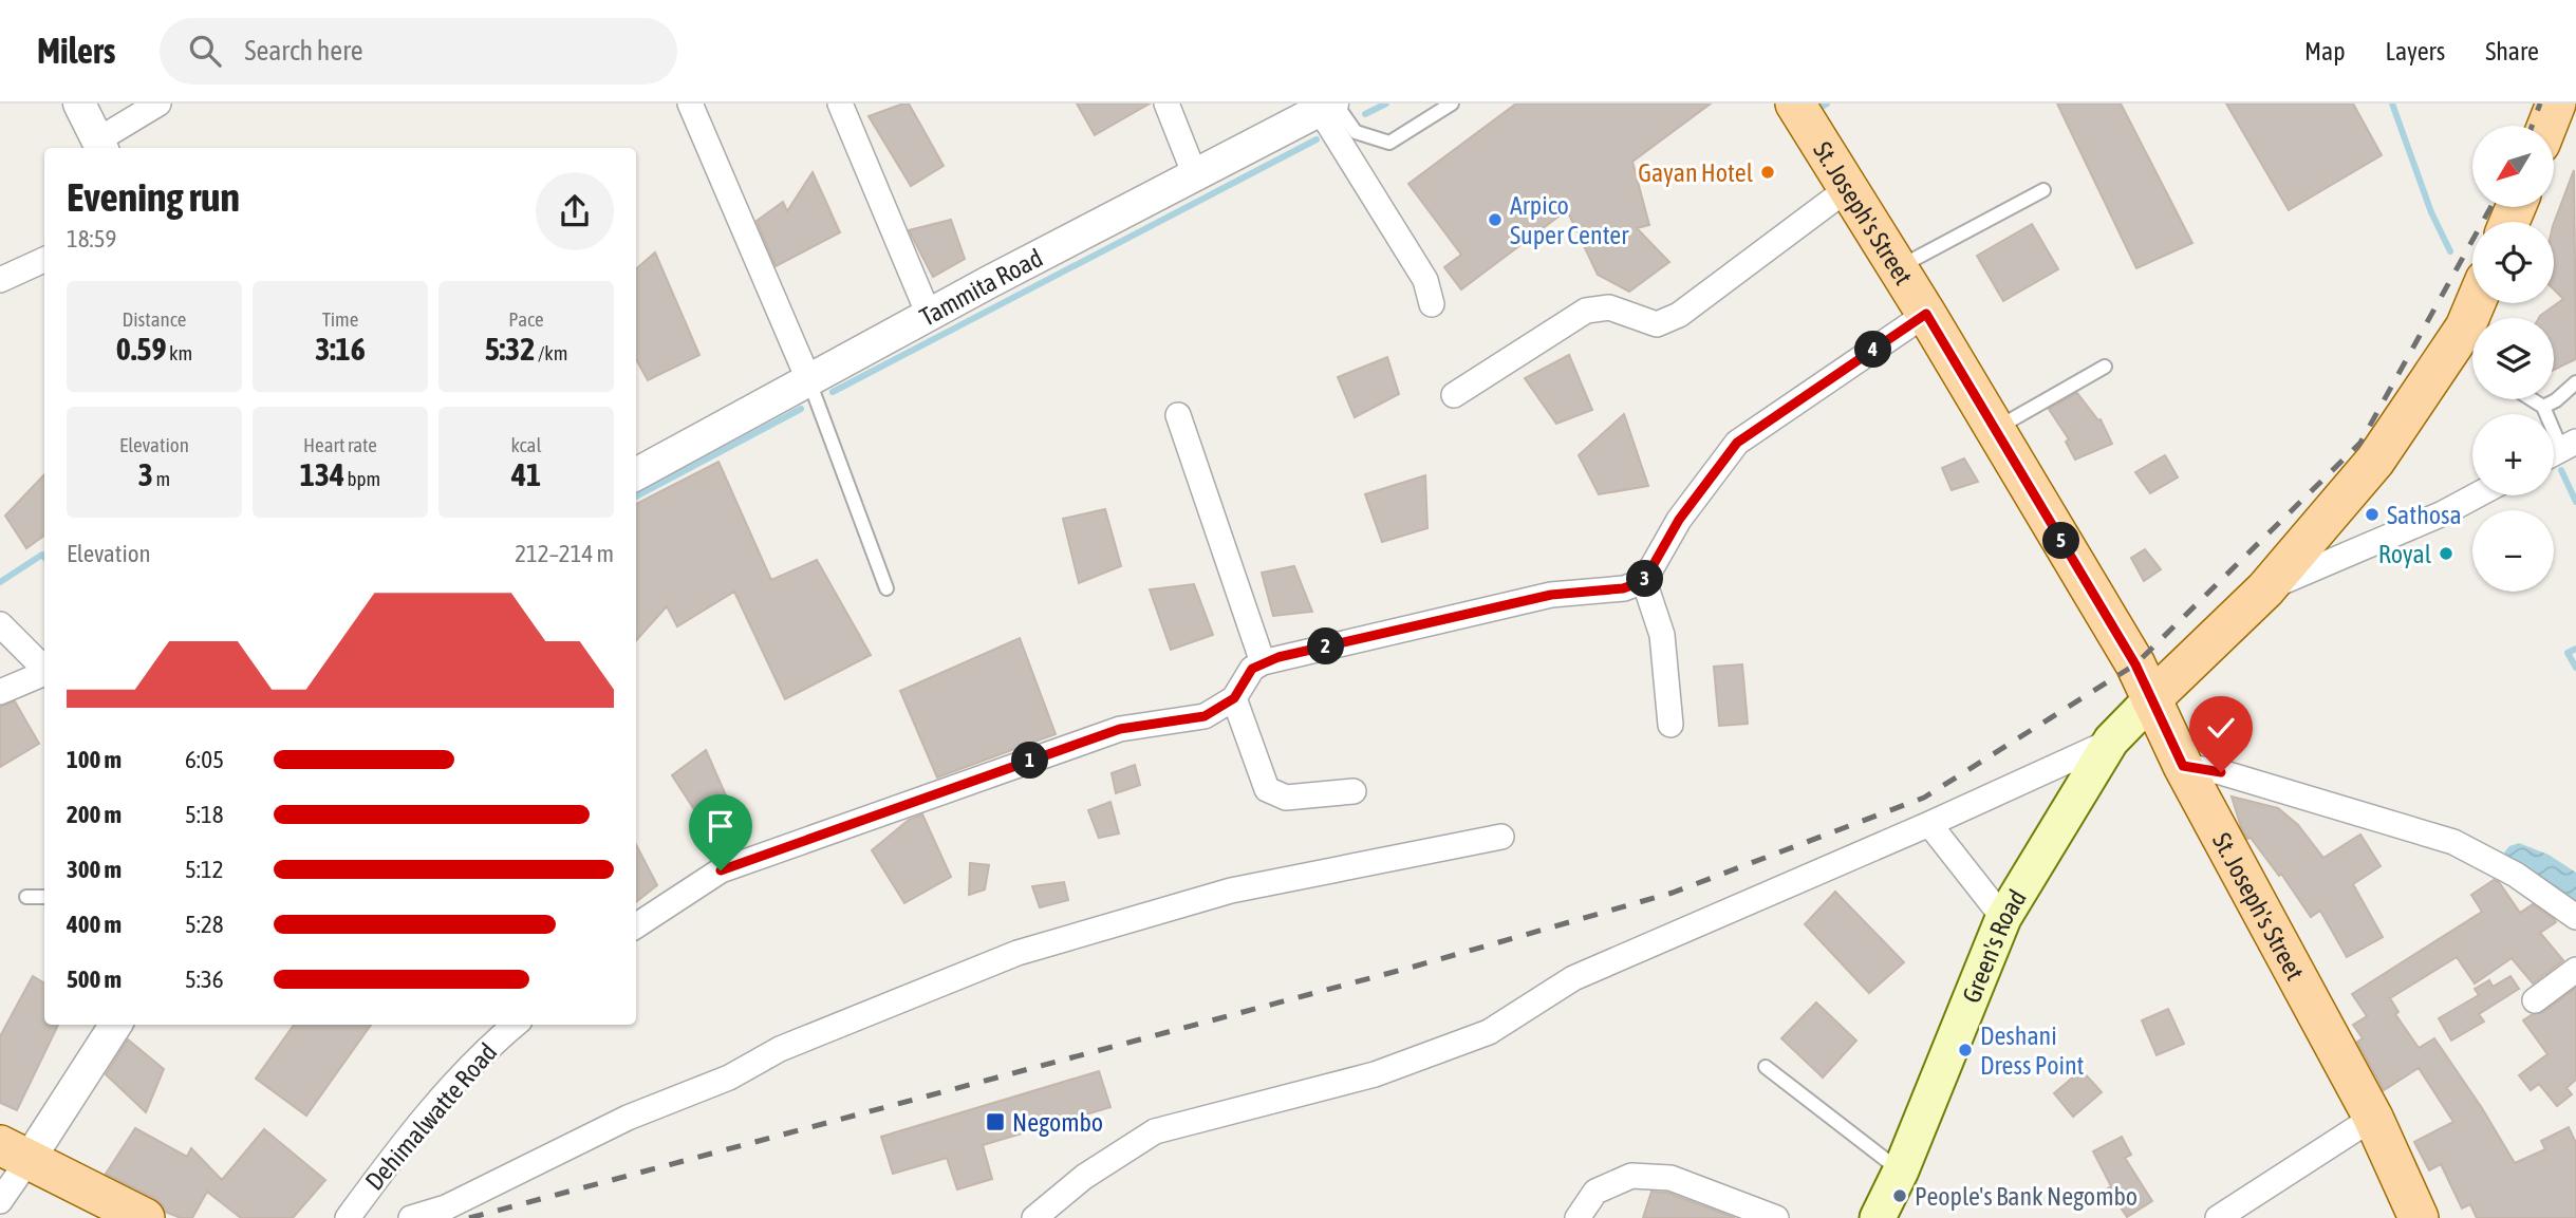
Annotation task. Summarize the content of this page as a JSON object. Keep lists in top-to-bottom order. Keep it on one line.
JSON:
{"streets":{"main road":["St. Joseph's Street","Green's Road"],"street":["Tammita Road","Dehimalwatte Road"]},"crossings":[["St. Joseph's Street","Green's Road"]],"places":{"other":["Gayan Hotel","Arpico Super Center","Sathosa","Royal","Deshani Dress Point","People's Bank Negombo"],"transit":["Negombo"]},"north":"bottom left","page":{"header":"Milers","search":"Search here","nav":["Map","Layers","Share"],"map_buttons":["+","−"],"heading":["Evening run","18:59"],"stats":[["Distance","0.59 km"],["Time","3:16"],["Pace","5:32 /km"],["Elevation","3 m"],["Heart rate","134 bpm"],["kcal","41"]],"pins":["4","5","3","2","1"],"chart":["Elevation","212–214 m"],"list":[{"name":"100 m","note":"6:05"},{"name":"200 m","note":"5:18"},{"name":"300 m","note":"5:12"},{"name":"400 m","note":"5:28"},{"name":"500 m","note":"5:36"}]}}
